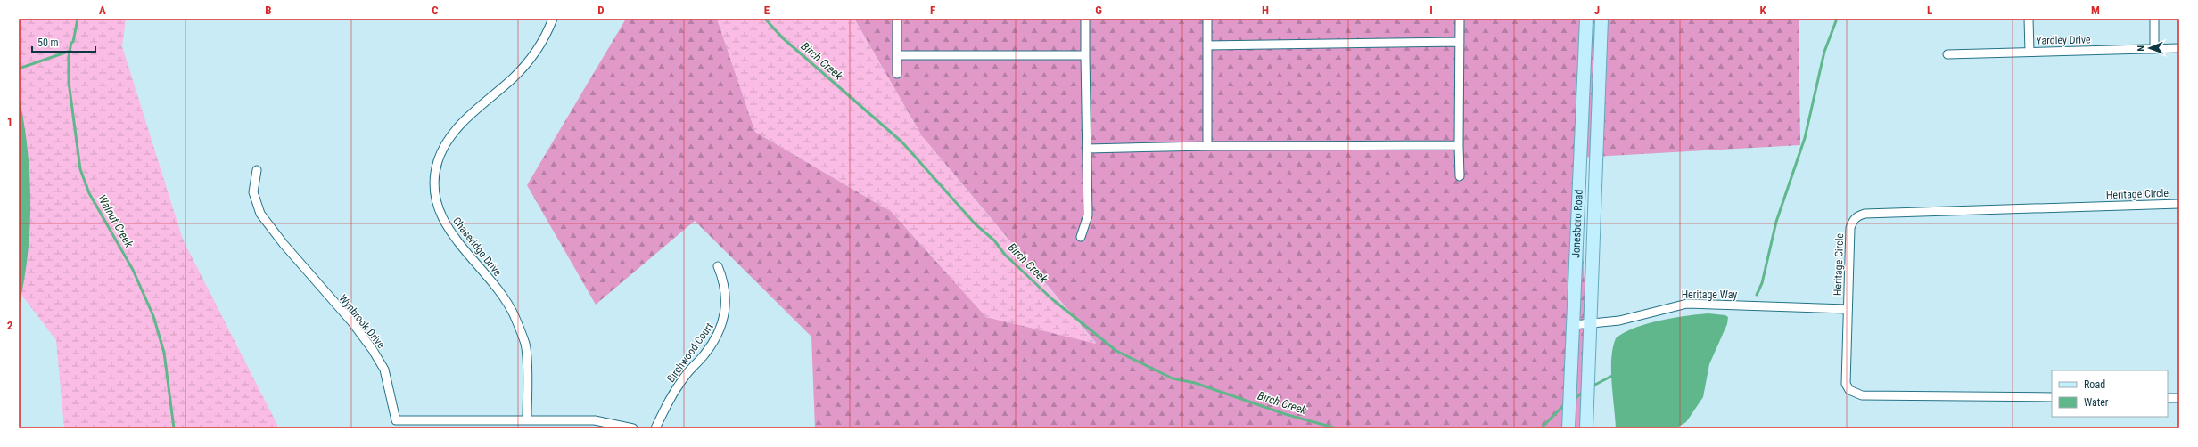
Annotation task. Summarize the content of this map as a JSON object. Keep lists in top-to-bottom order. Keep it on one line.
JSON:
{"streets":{"main road":["Jonesboro Road"],"street":["Yardley Drive","Heritage Circle","Chaseridge Drive","Heritage Way","Wynbrook Drive","Birchwood Court"]},"crossings":[["Heritage Circle","Heritage Way"],["Jonesboro Road","Heritage Way"],["Chaseridge Drive","Wynbrook Drive"]],"water":["Birch Creek","Walnut Creek"],"legend":["Road","Water"],"scale_bar":"50 m","north":"left","grid":{"columns":["A","B","C","D","E","F","G","H","I","J","K","L","M"],"rows":["1","2"]}}
